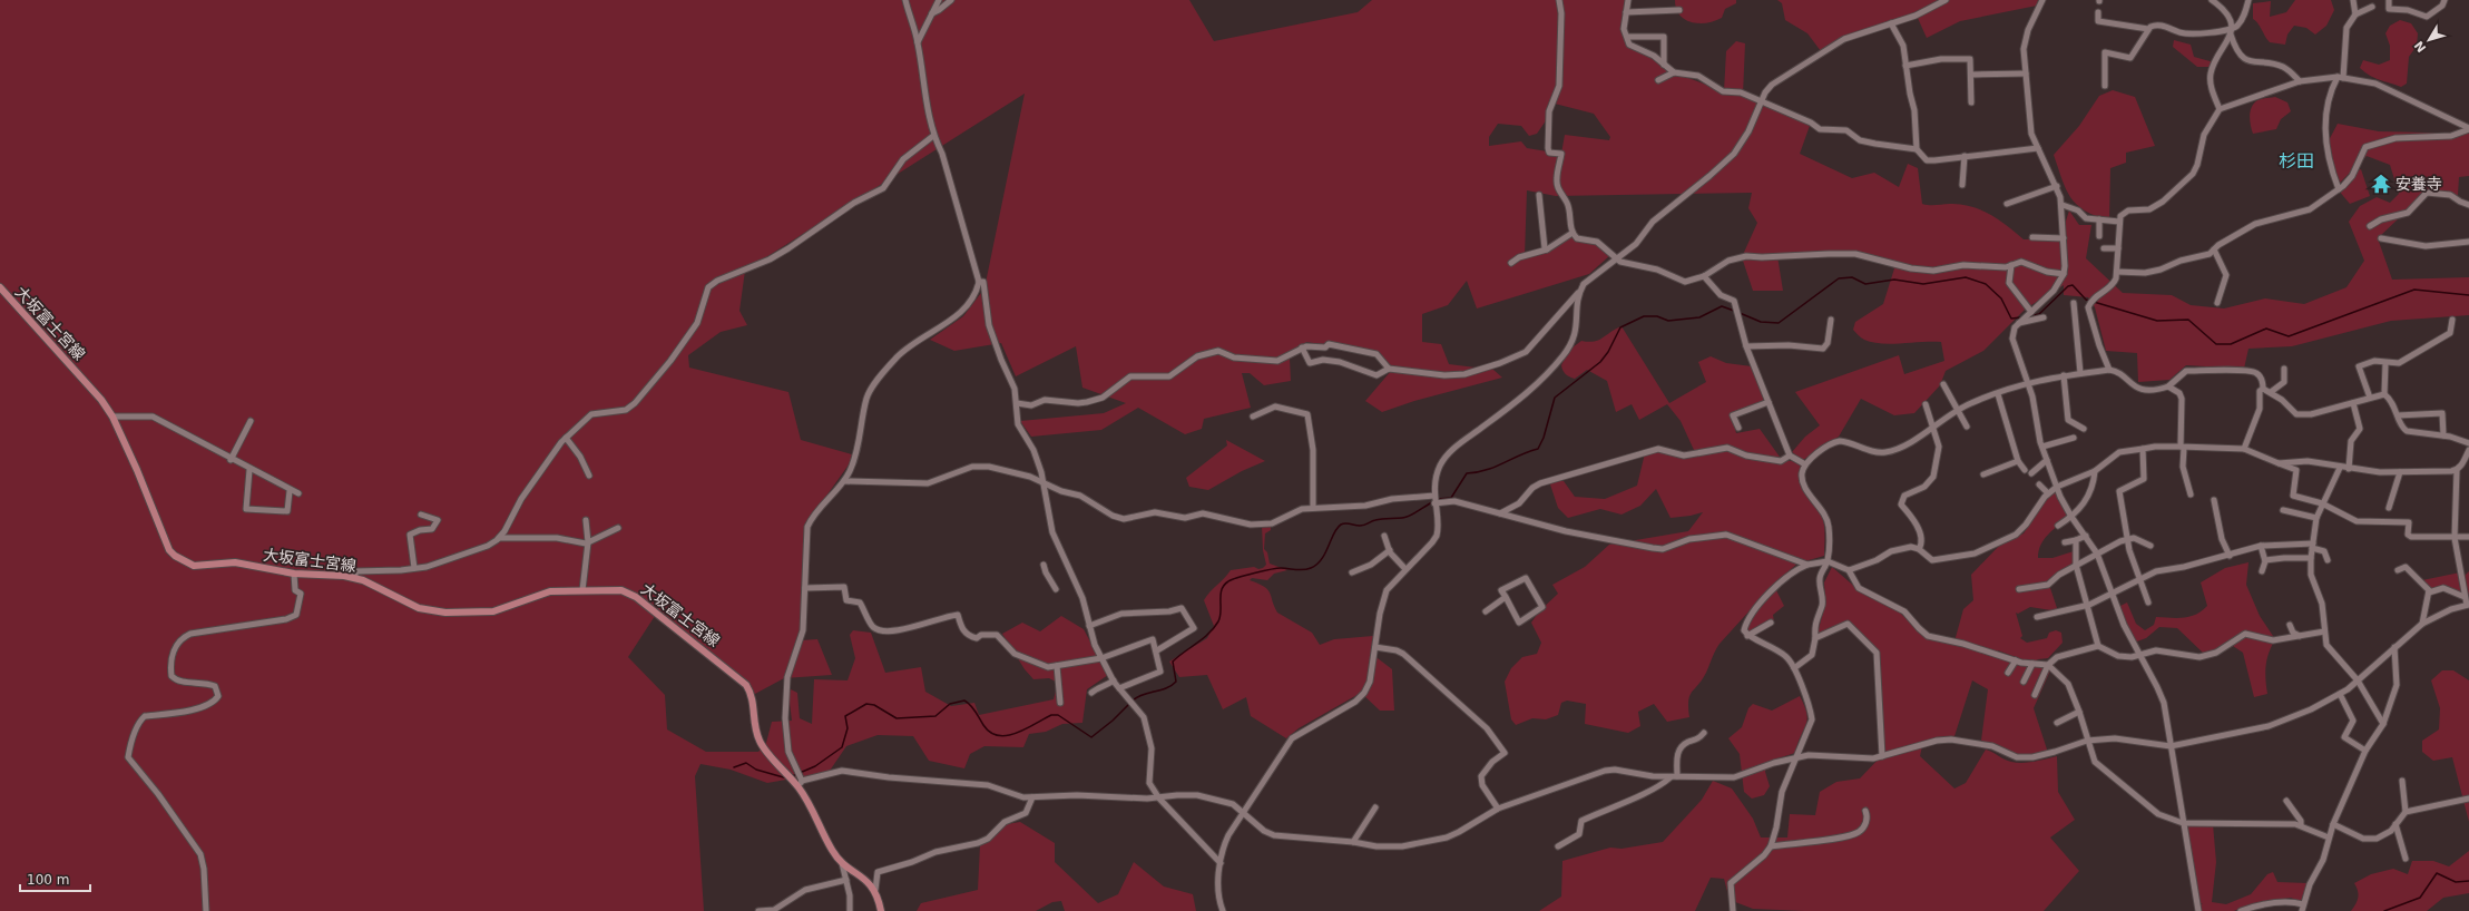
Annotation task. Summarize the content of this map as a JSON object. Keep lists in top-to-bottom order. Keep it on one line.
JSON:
{"streets":{"main road":["大坂富士宮線"]},"districts":["杉田"],"places":{"temple":["安養寺"]},"scale_bar":"100 m","north":"bottom left"}
